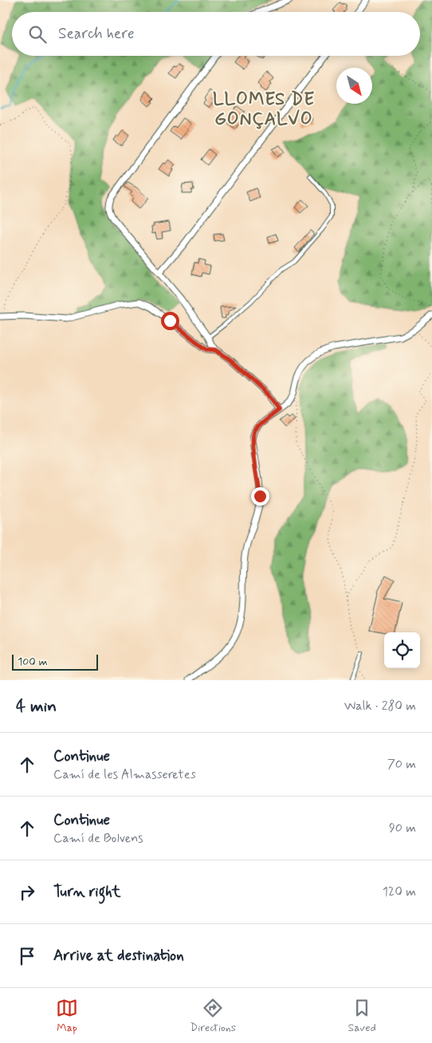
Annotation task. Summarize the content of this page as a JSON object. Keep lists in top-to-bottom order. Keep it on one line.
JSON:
{"districts":["LLOMES DE GONÇALVO"],"scale_bar":"100 m","north":"bottom right","page":{"search":"Search here","scale":"100 m","heading":["4 min","Walk · 280 m"],"list":[["Continue","Camí de les Almasseretes","70 m"],["Continue","Camí de Bolvens","90 m"],["Turn right","120 m"],"Arrive at destination"],"nav":["Map","Directions","Saved"]}}
